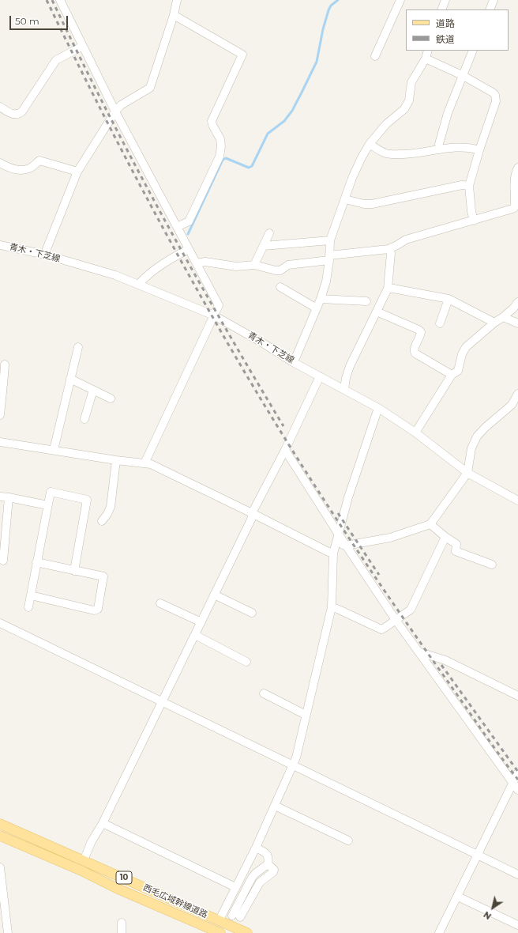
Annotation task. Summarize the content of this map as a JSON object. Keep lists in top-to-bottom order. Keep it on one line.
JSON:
{"streets":{"main road":["10","西毛広域幹線道路"],"street":["青木・下芝線"]},"legend":["道路","鉄道"],"scale_bar":"50 m","north":"bottom left"}
